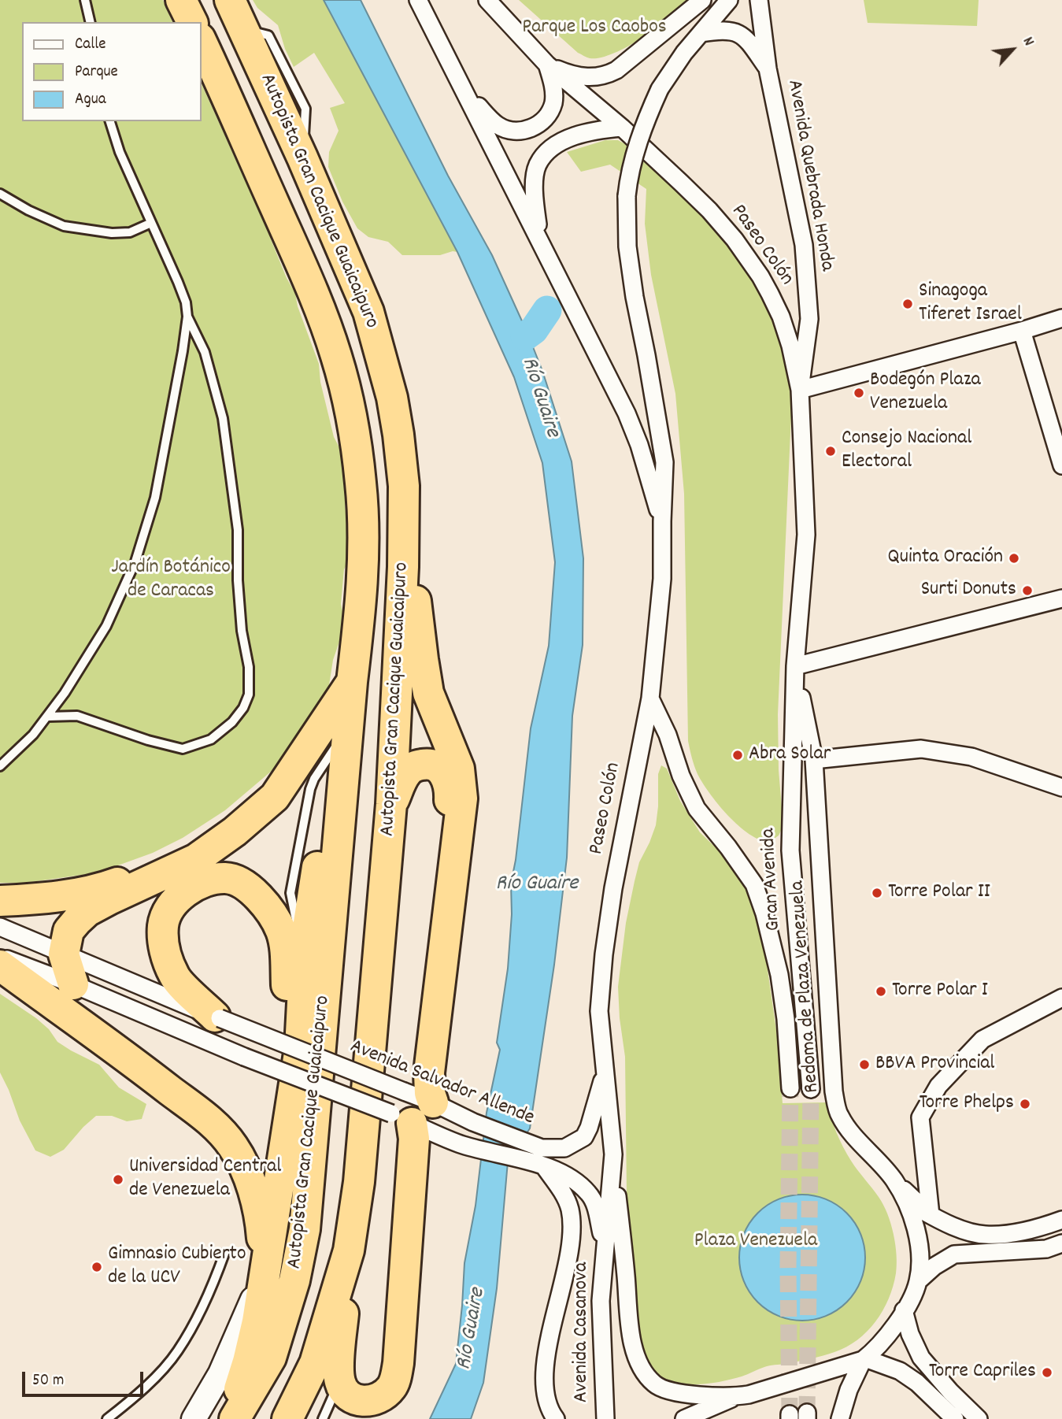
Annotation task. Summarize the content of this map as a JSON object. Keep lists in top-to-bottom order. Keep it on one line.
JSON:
{"streets":{"highway":["Autopista Gran Cacique Guaicaipuro"],"street":["Avenida Quebrada Honda","Paseo Colón","Gran Avenida","Redoma de Plaza Venezuela","Avenida Salvador Allende","Avenida Casanova"]},"crossings":[["Avenida Quebrada Honda","Paseo Colón"],["Paseo Colón","Gran Avenida"],["Paseo Colón","Redoma de Plaza Venezuela"],["Paseo Colón","Avenida Salvador Allende"],["Paseo Colón","Avenida Casanova"],["Gran Avenida","Redoma de Plaza Venezuela"],["Redoma de Plaza Venezuela","Avenida Casanova"],["Avenida Salvador Allende","Avenida Casanova"]],"water":["Río Guaire"],"parks":["Parque Los Caobos","Jardín Botánico de Caracas","Plaza Venezuela"],"places":["Sinagoga Tiferet Israel","Bodegón Plaza Venezuela","Consejo Nacional Electoral","Quinta Oración","Surti Donuts","Abra Solar","Torre Polar II","Torre Polar I","BBVA Provincial","Torre Phelps","Universidad Central de Venezuela","Gimnasio Cubierto de la UCV","Torre Capriles"],"legend":["Calle","Parque","Agua"],"scale_bar":"50 m","north":"top right"}
